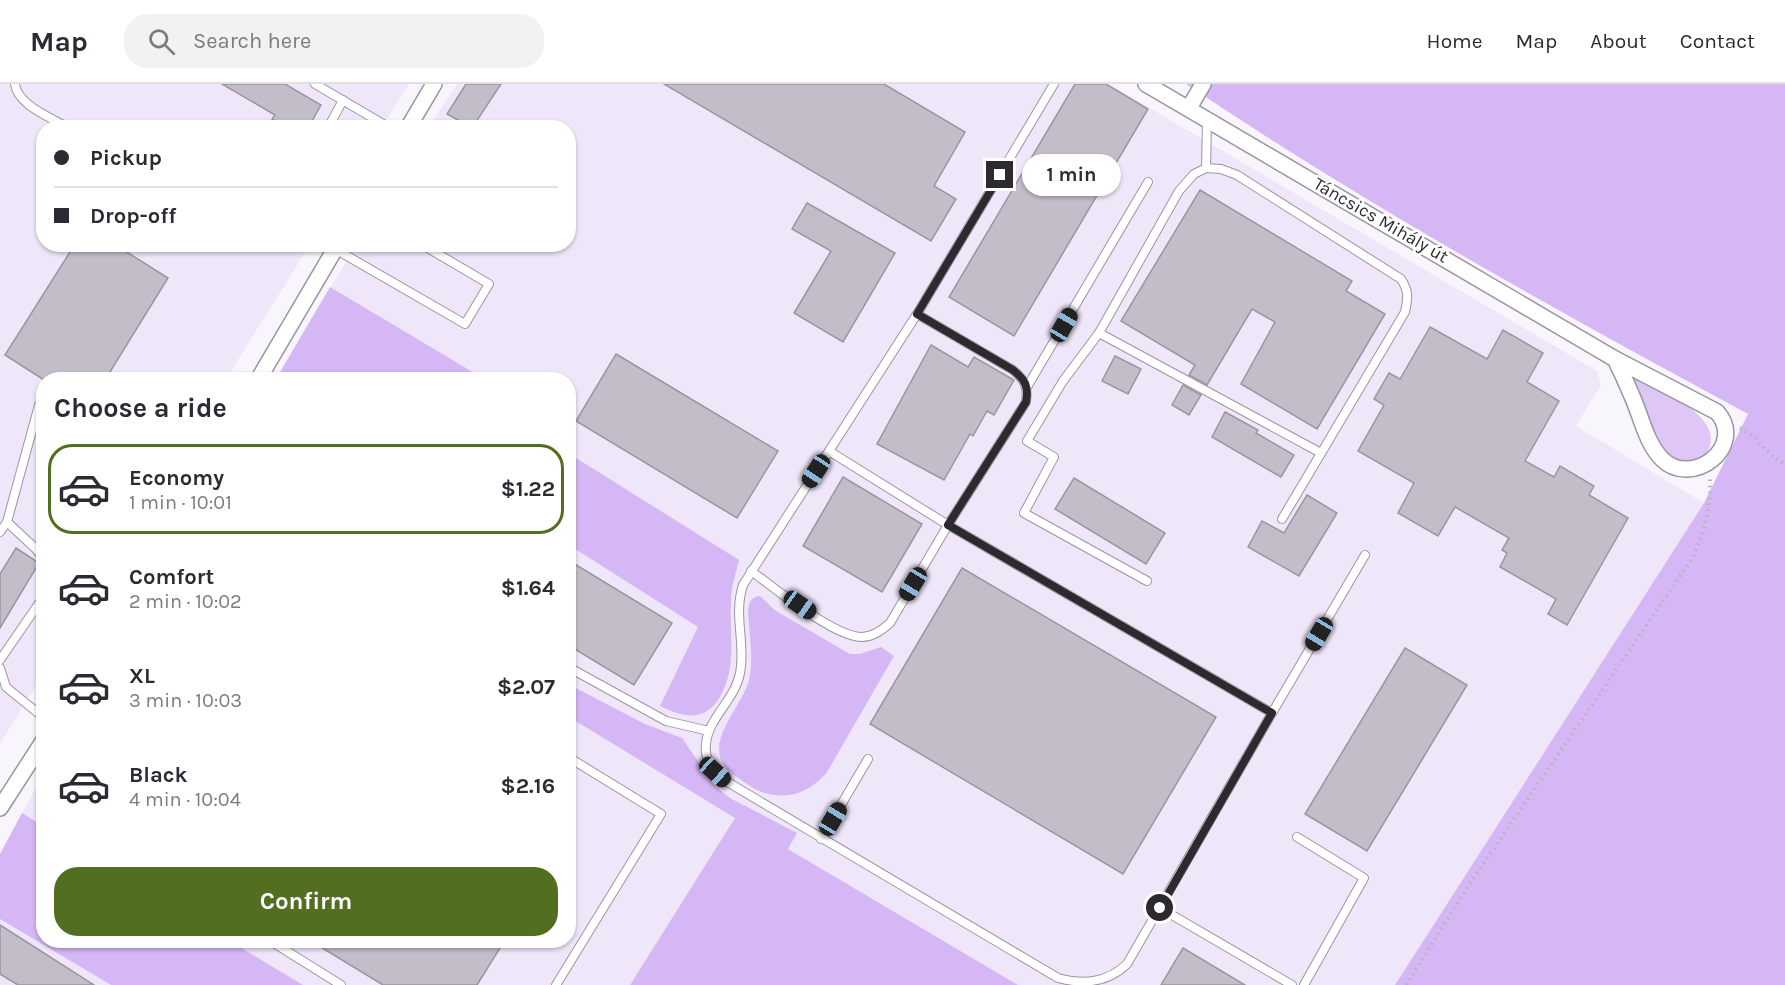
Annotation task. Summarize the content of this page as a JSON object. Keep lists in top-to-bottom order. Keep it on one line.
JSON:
{"streets":{"street":["Táncsics Mihály út"]},"page":{"header":"Map","search":"Search here","nav":["Home","Map","About","Contact"],"banner":["Pickup","Drop-off"],"bubble":"1 min","heading":"Choose a ride","list":[{"name":"Economy","note":"1 min · 10:01","value":"$1.22"},{"name":"Comfort","note":"2 min · 10:02","value":"$1.64"},{"name":"XL","note":"3 min · 10:03","value":"$2.07"},{"name":"Black","note":"4 min · 10:04","value":"$2.16"}],"buttons":"Confirm"}}
